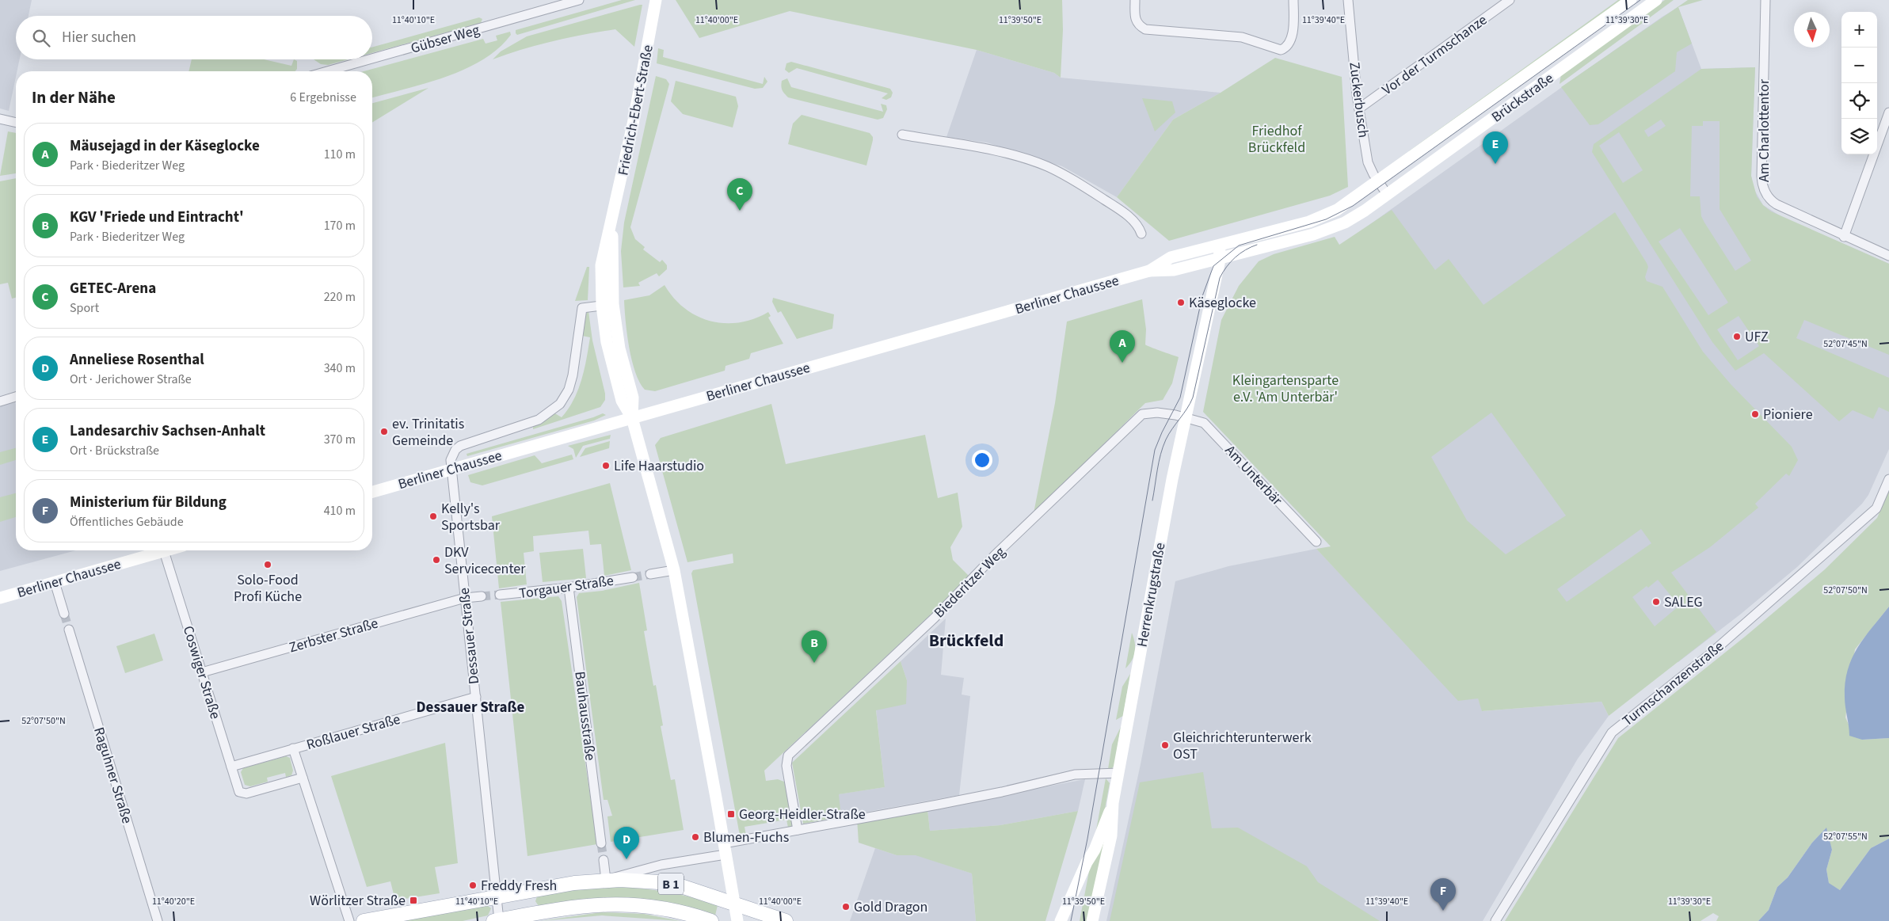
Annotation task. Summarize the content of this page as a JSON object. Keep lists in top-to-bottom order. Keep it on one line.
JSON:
{"streets":{"main road":["Brückstraße","Friedrich-Ebert-Straße","Berliner Chaussee","Herrenkrugstraße","B 1"],"street":["Gübser Weg","Vor der Turmschanze","Zuckerbusch","Am Charlottentor","Am Unterbär","Biederitzer Weg","Torgauer Straße","Zerbster Straße","Dessauer Straße","Coswiger Straße","Turmschanzenstraße","Bauhausstraße","Roßlauer Straße","Raguhner Straße"]},"crossings":[["Vor der Turmschanze","Zuckerbusch"],["Brückstraße","Zuckerbusch"],["Brückstraße","Berliner Chaussee"],["Zuckerbusch","Berliner Chaussee"],["Friedrich-Ebert-Straße","Berliner Chaussee"],["Berliner Chaussee","Herrenkrugstraße"],["Berliner Chaussee","Dessauer Straße"],["Berliner Chaussee","Coswiger Straße"],["Am Unterbär","Biederitzer Weg"],["Am Unterbär","Herrenkrugstraße"],["Biederitzer Weg","Herrenkrugstraße"],["Torgauer Straße","Bauhausstraße"],["Zerbster Straße","Dessauer Straße"],["Zerbster Straße","Coswiger Straße"],["Dessauer Straße","Roßlauer Straße"],["Dessauer Straße","B 1"],["Coswiger Straße","Roßlauer Straße"]],"districts":["Brückfeld","Dessauer Straße"],"parks":["Friedhof Brückfeld","Kleingartensparte e.V. 'Am Unterbär'"],"places":{"other":["Käseglocke","UFZ","Pioniere","ev. Trinitatis Gemeinde","Life Haarstudio","Kelly's Sportsbar","DKV Servicecenter","Solo-Food Profi Küche","SALEG","Gleichrichterunterwerk OST","Blumen-Fuchs","Freddy Fresh","Gold Dragon"],"transit":["Georg-Heidler-Straße","Wörlitzer Straße"]},"north":"bottom","page":{"map_buttons":["+","−"],"search":"Hier suchen","heading":["In der Nähe","6 Ergebnisse"],"list":[{"mark":"A","name":"Mäusejagd in der Käseglocke","note":"Park · Biederitzer Weg","value":"110 m"},{"mark":"B","name":"KGV 'Friede und Eintracht'","note":"Park · Biederitzer Weg","value":"170 m"},{"mark":"C","name":"GETEC-Arena","note":"Sport","value":"220 m"},{"mark":"D","name":"Anneliese Rosenthal","note":"Ort · Jerichower Straße","value":"340 m"},{"mark":"E","name":"Landesarchiv Sachsen-Anhalt","note":"Ort · Brückstraße","value":"370 m"},{"mark":"F","name":"Ministerium für Bildung","note":"Öffentliches Gebäude","value":"410 m"}],"pins":["E","C","A","B","D","F"]},"coordinates":["11°40'10\"E","11°40'00\"E","11°39'50\"E","11°39'40\"E","11°39'30\"E","52°07'45\"N","52°07'50\"N","52°07'55\"N","11°40'20\"E"]}
